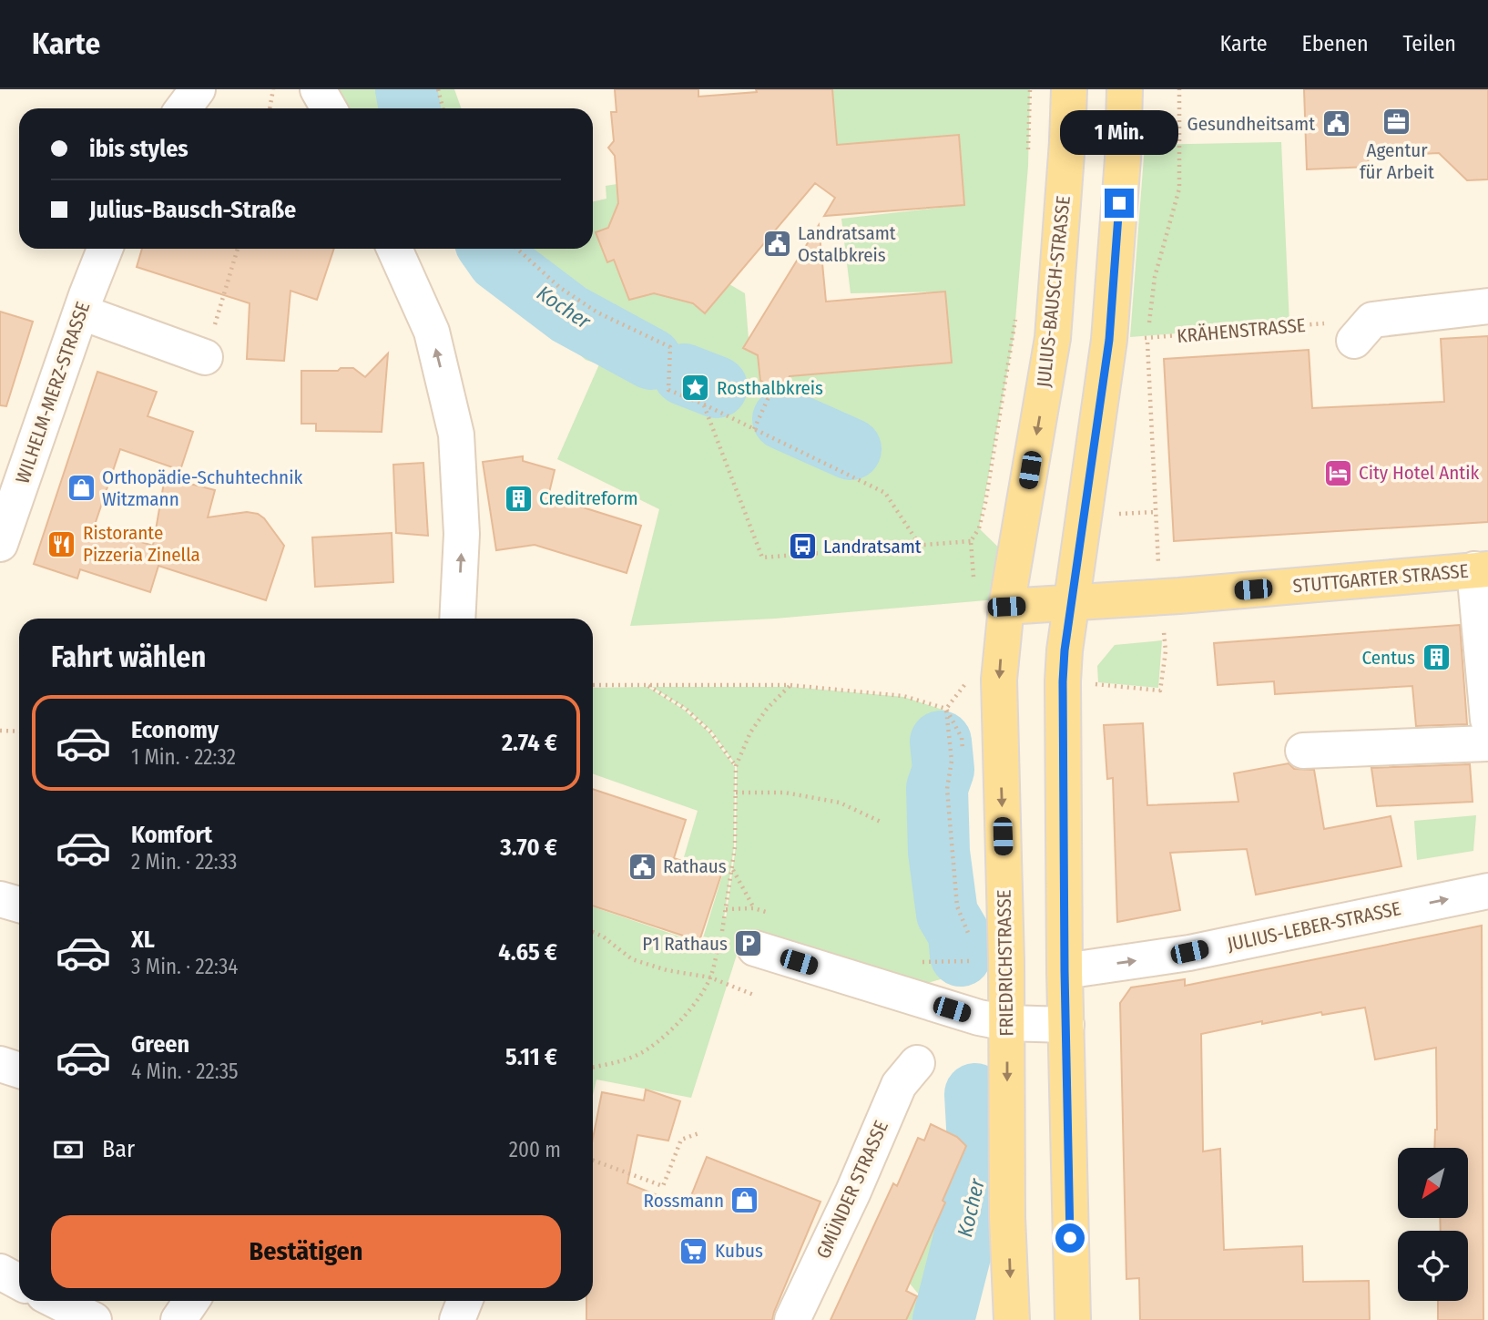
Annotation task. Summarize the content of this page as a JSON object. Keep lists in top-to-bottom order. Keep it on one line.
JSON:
{"streets":{"main road":["JULIUS-BAUSCH-STRASSE","STUTTGARTER STRASSE","FRIEDRICHSTRASSE"],"street":["WILHELM-MERZ-STRASSE","JULIUS-LEBER-STRASSE","GMÜNDER STRASSE"],"path":["KRÄHENSTRASSE"]},"crossings":[["JULIUS-BAUSCH-STRASSE","STUTTGARTER STRASSE"],["JULIUS-BAUSCH-STRASSE","FRIEDRICHSTRASSE"],["STUTTGARTER STRASSE","FRIEDRICHSTRASSE"]],"water":["Kocher"],"places":{"office":["Agentur für Arbeit"],"public building":["Gesundheitsamt","Landratsamt Ostalbkreis","Rathaus"],"place":["Rosthalbkreis"],"hotel":["City Hotel Antik"],"shop":["Orthopädie-Schuhtechnik Witzmann","Rossmann"],"building":["Creditreform","Centus"],"restaurant":["Ristorante Pizzeria Zinella"],"bus stop":["Landratsamt"],"parking":["P1 Rathaus"],"supermarket":["Kubus"]},"north":"bottom left","page":{"header":"Karte","nav":["Karte","Ebenen","Teilen"],"banner":["ibis styles","Julius-Bausch-Straße"],"bubble":"1 Min.","heading":"Fahrt wählen","list":[{"name":"Economy","note":"1 Min. · 22:32","value":"2.74 €"},{"name":"Komfort","note":"2 Min. · 22:33","value":"3.70 €"},{"name":"XL","note":"3 Min. · 22:34","value":"4.65 €"},{"name":"Green","note":"4 Min. · 22:35","value":"5.11 €"}],"pay":["Bar","200 m"],"buttons":"Bestätigen"}}
